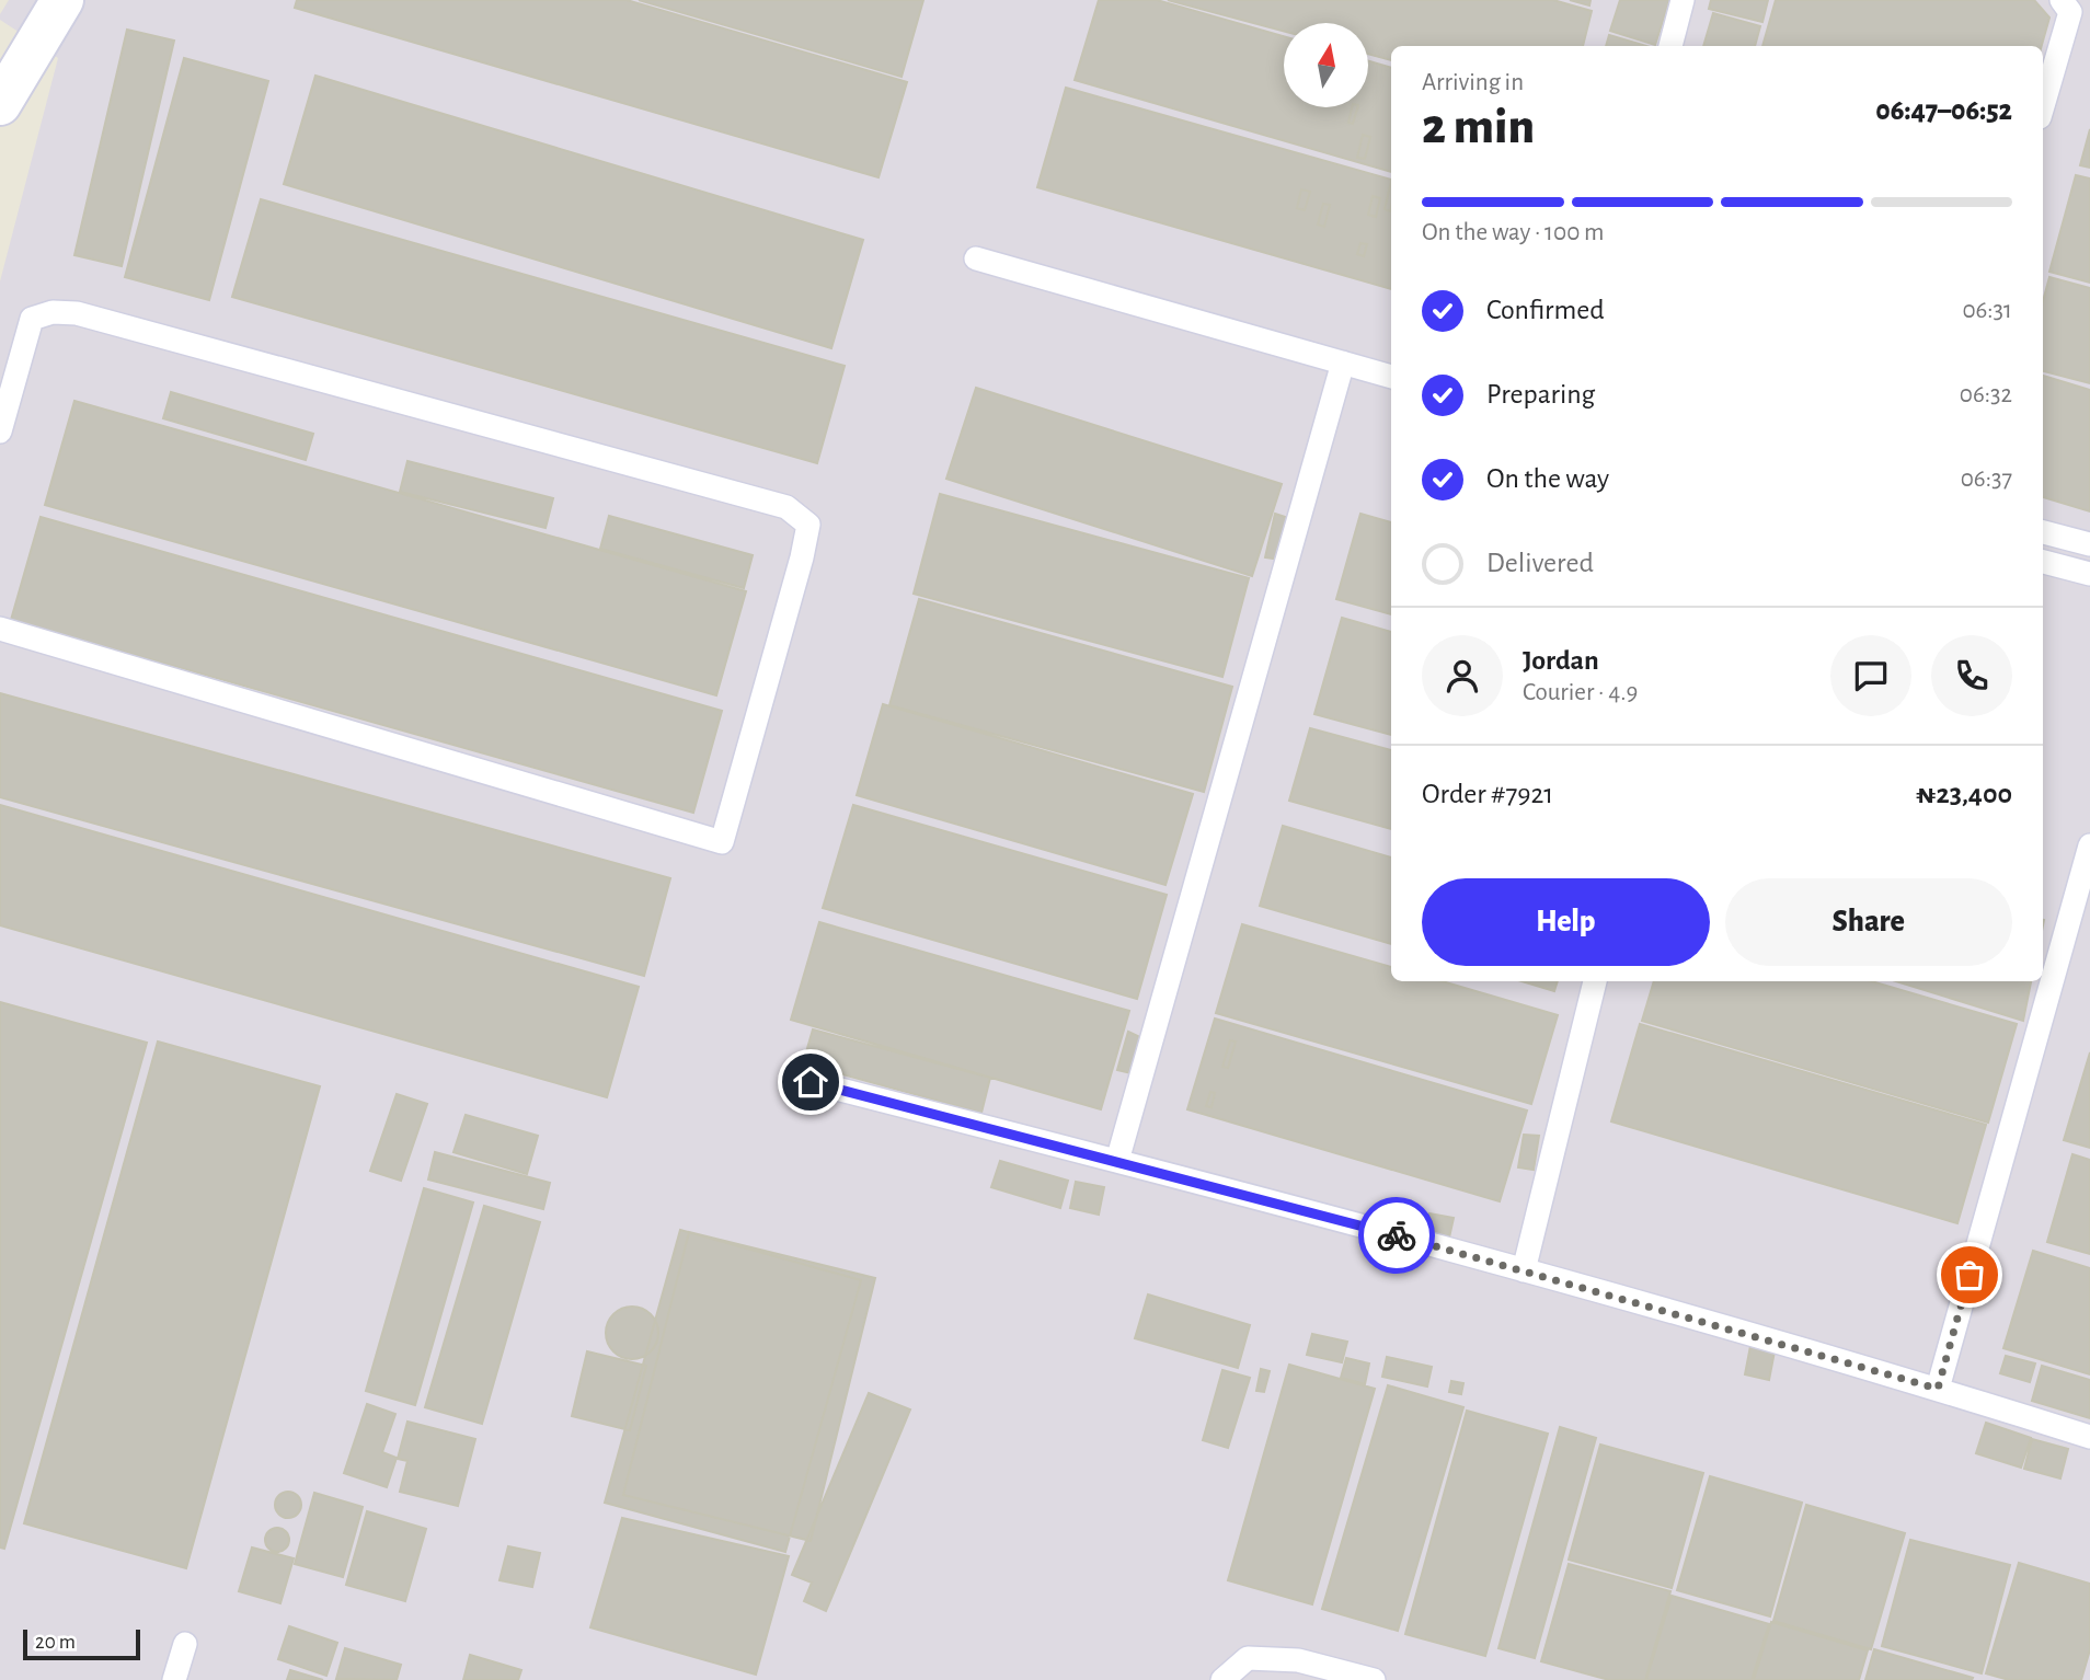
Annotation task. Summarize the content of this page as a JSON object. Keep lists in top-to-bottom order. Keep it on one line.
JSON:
{"scale_bar":"20 m","north":"top","page":{"heading":["2 min","Arriving in","06:47–06:52"],"panel":["Jordan","Courier · 4.9","Order #7921","₦23,400"],"bar":"On the way · 100 m","list":[["Confirmed","06:31"],["Preparing","06:32"],["On the way","06:37"],"Delivered"],"buttons":["Help","Share"],"scale":"20 m"}}
